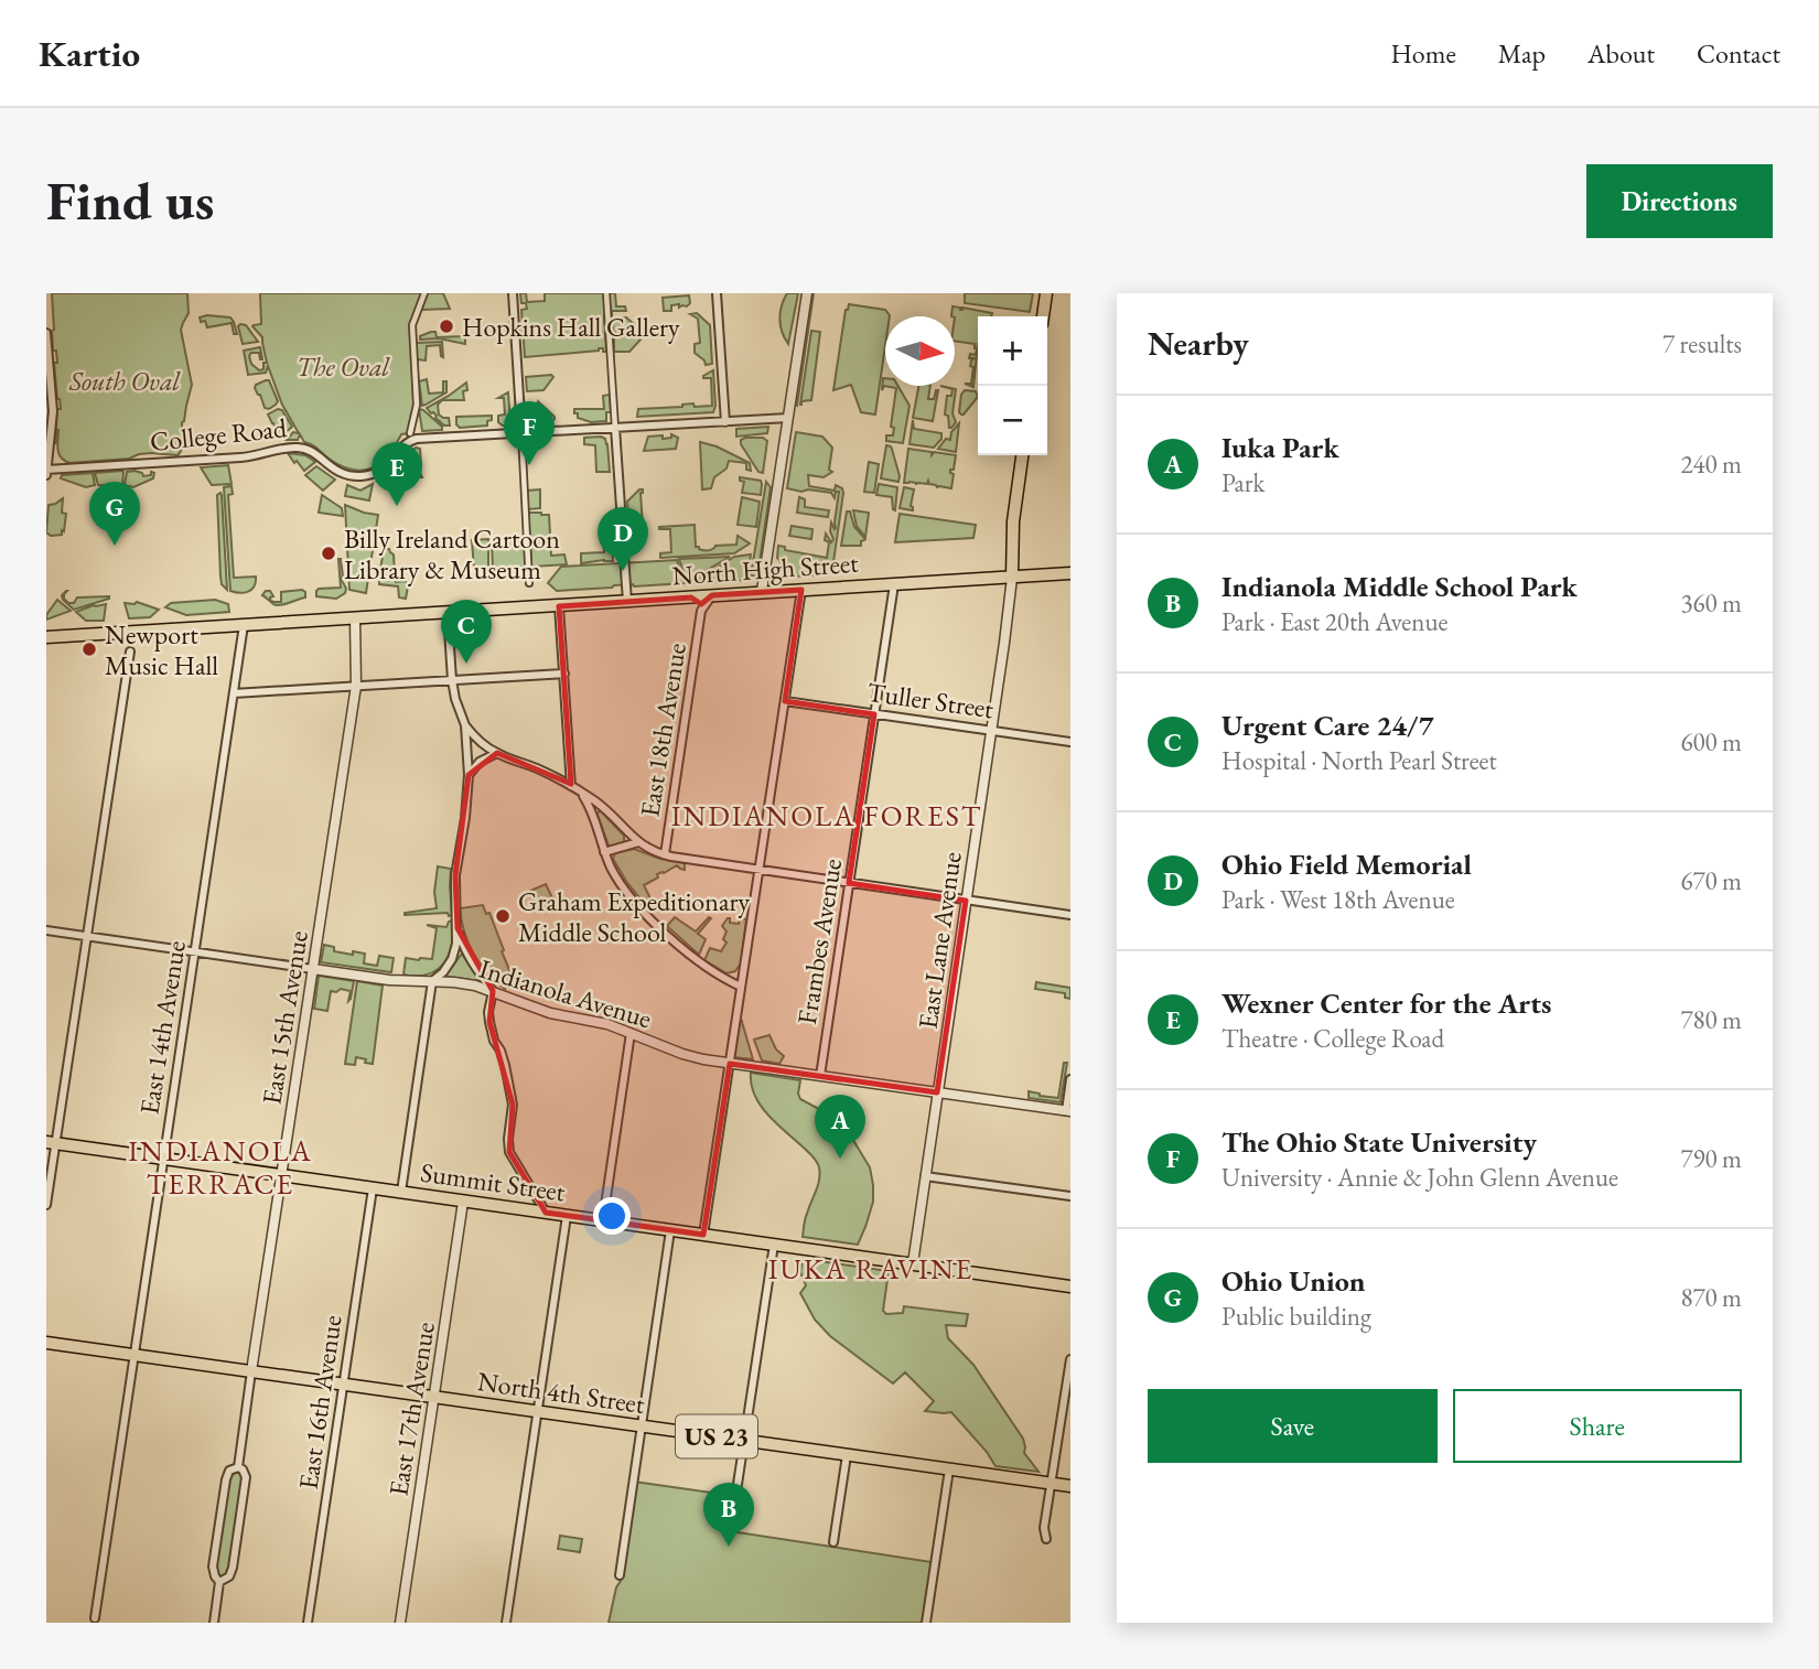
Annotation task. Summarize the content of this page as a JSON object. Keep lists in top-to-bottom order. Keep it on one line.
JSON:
{"streets":{"main road":["North High Street","Summit Street","North 4th Street","US 23"],"street":["College Road","Tuller Street","East 18th Avenue","East Lane Avenue","Frambes Avenue","Indianola Avenue","East 15th Avenue","East 14th Avenue","East 16th Avenue","East 17th Avenue"]},"crossings":[["North High Street","East 18th Avenue"],["North High Street","East Lane Avenue"],["North High Street","Frambes Avenue"],["North High Street","East 15th Avenue"],["North High Street","East 14th Avenue"],["Tuller Street","East Lane Avenue"],["Tuller Street","Frambes Avenue"],["East Lane Avenue","Indianola Avenue"],["East Lane Avenue","Summit Street"],["Frambes Avenue","Indianola Avenue"],["Indianola Avenue","East 15th Avenue"],["Indianola Avenue","East 14th Avenue"],["East 15th Avenue","Summit Street"],["East 15th Avenue","North 4th Street"],["East 14th Avenue","Summit Street"],["East 14th Avenue","North 4th Street"],["Summit Street","East 16th Avenue"],["Summit Street","East 17th Avenue"],["North 4th Street","East 16th Avenue"],["North 4th Street","East 17th Avenue"]],"districts":["INDIANOLA FOREST","INDIANOLA TERRACE","IUKA RAVINE"],"parks":["The Oval","South Oval"],"places":["Hopkins Hall Gallery","Billy Ireland Cartoon Library & Museum","Newport Music Hall","Graham Expeditionary Middle School"],"north":"right","page":{"header":"Kartio","nav":["Home","Map","About","Contact"],"buttons":["Directions",["Save","Share"]],"title":"Find us","heading":["Nearby","7 results"],"map_buttons":["+","−"],"list":[{"mark":"A","name":"Iuka Park","note":"Park","value":"240 m"},{"mark":"B","name":"Indianola Middle School Park","note":"Park · East 20th Avenue","value":"360 m"},{"mark":"C","name":"Urgent Care 24/7","note":"Hospital · North Pearl Street","value":"600 m"},{"mark":"D","name":"Ohio Field Memorial","note":"Park · West 18th Avenue","value":"670 m"},{"mark":"E","name":"Wexner Center for the Arts","note":"Theatre · College Road","value":"780 m"},{"mark":"F","name":"The Ohio State University","note":"University · Annie & John Glenn Avenue","value":"790 m"},{"mark":"G","name":"Ohio Union","note":"Public building","value":"870 m"}],"pins":["F","E","G","D","C","A","B"]}}
